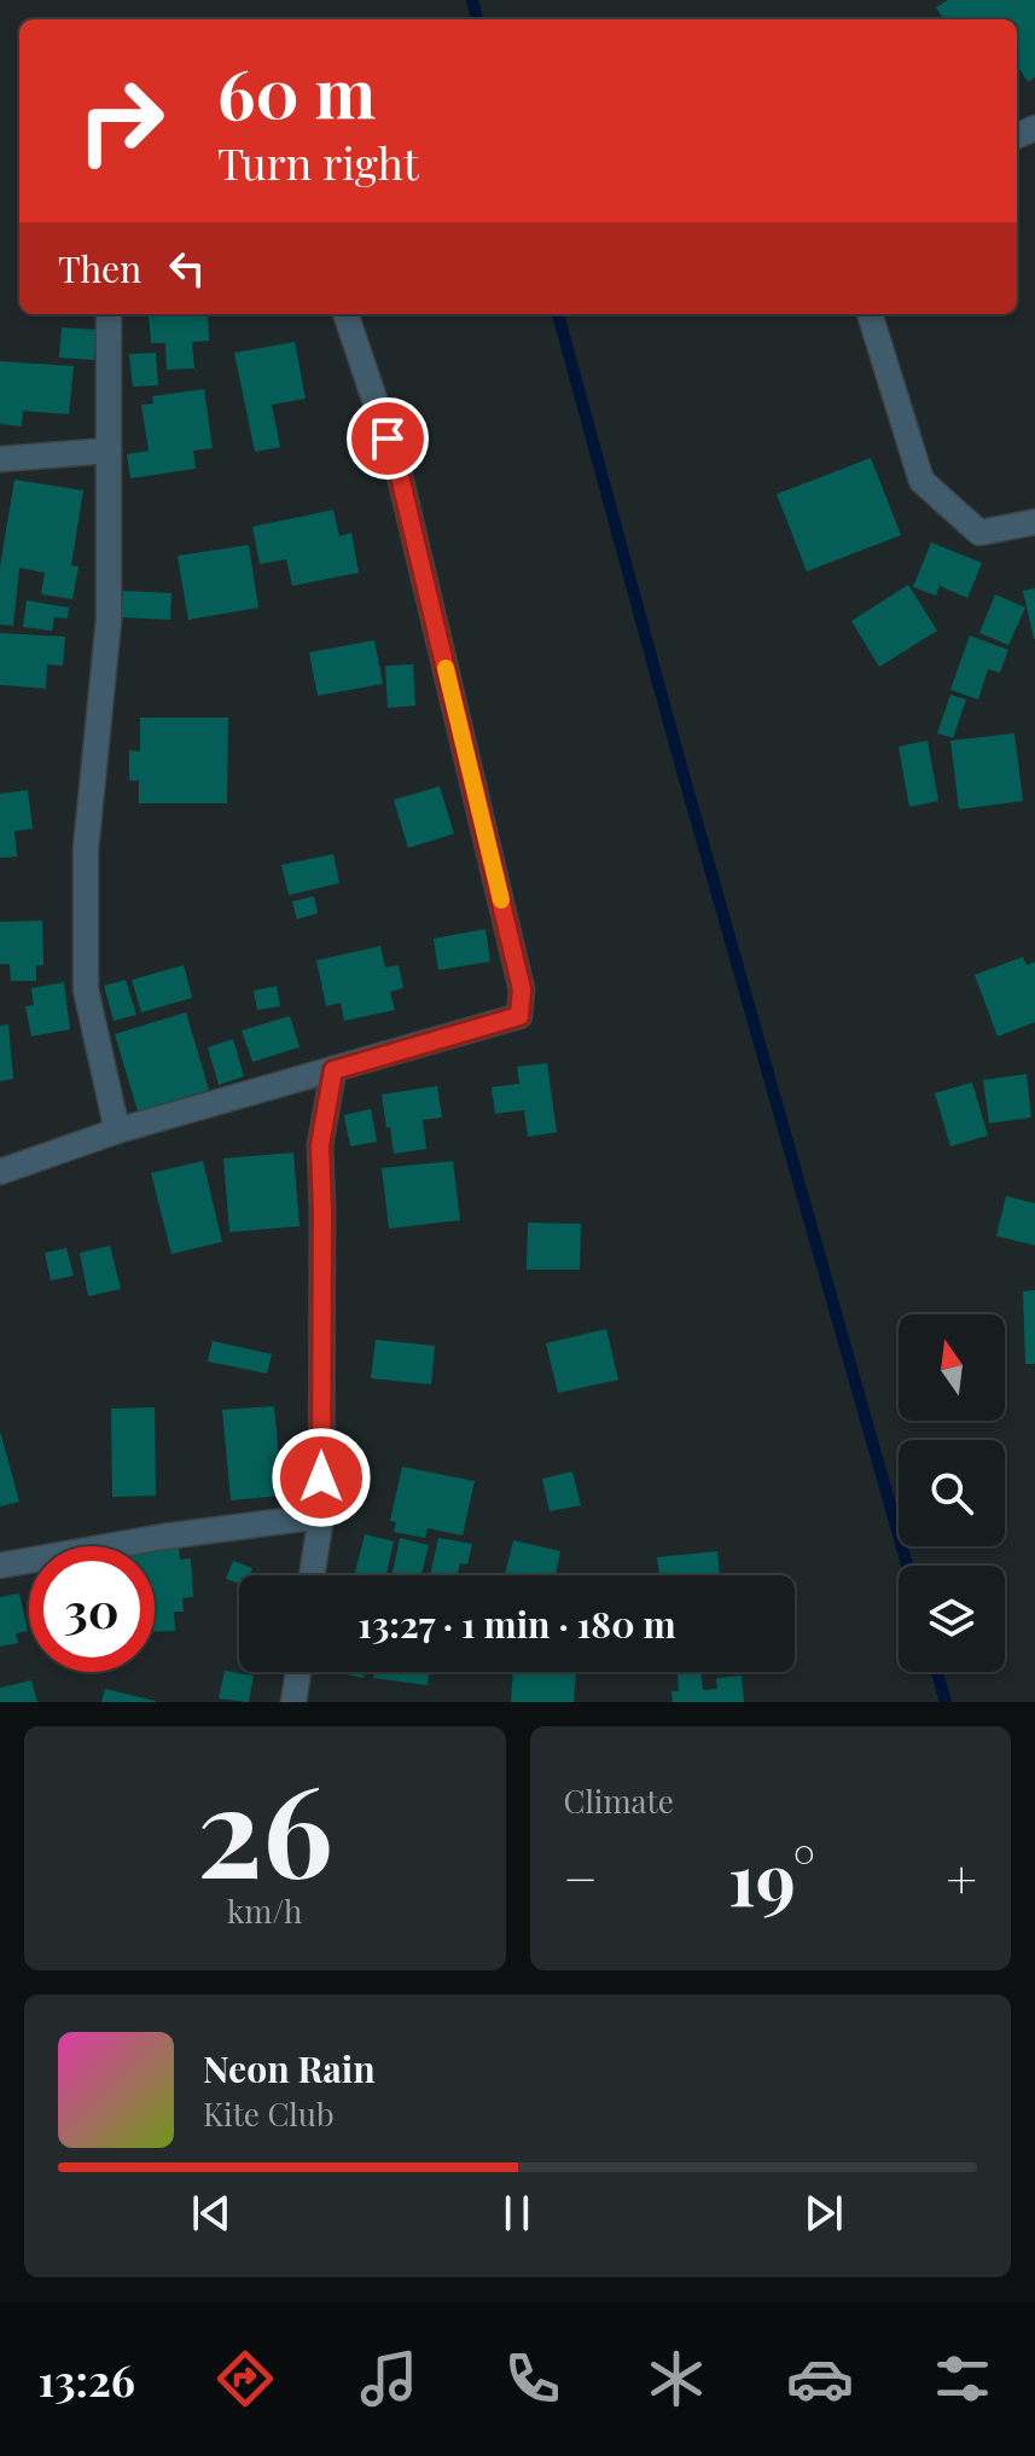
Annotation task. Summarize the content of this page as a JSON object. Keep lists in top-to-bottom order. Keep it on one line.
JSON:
{"north":"top","page":{"turn":["60 m","Turn right"],"then":"Then","limit":"30","trip":"13:27 · 1 min · 180 m","tile":[["26","km/h"],"Climate"],"heat":["−","19°","+"],"song":["Neon Rain","Kite Club"],"tabs":"13:26"}}
